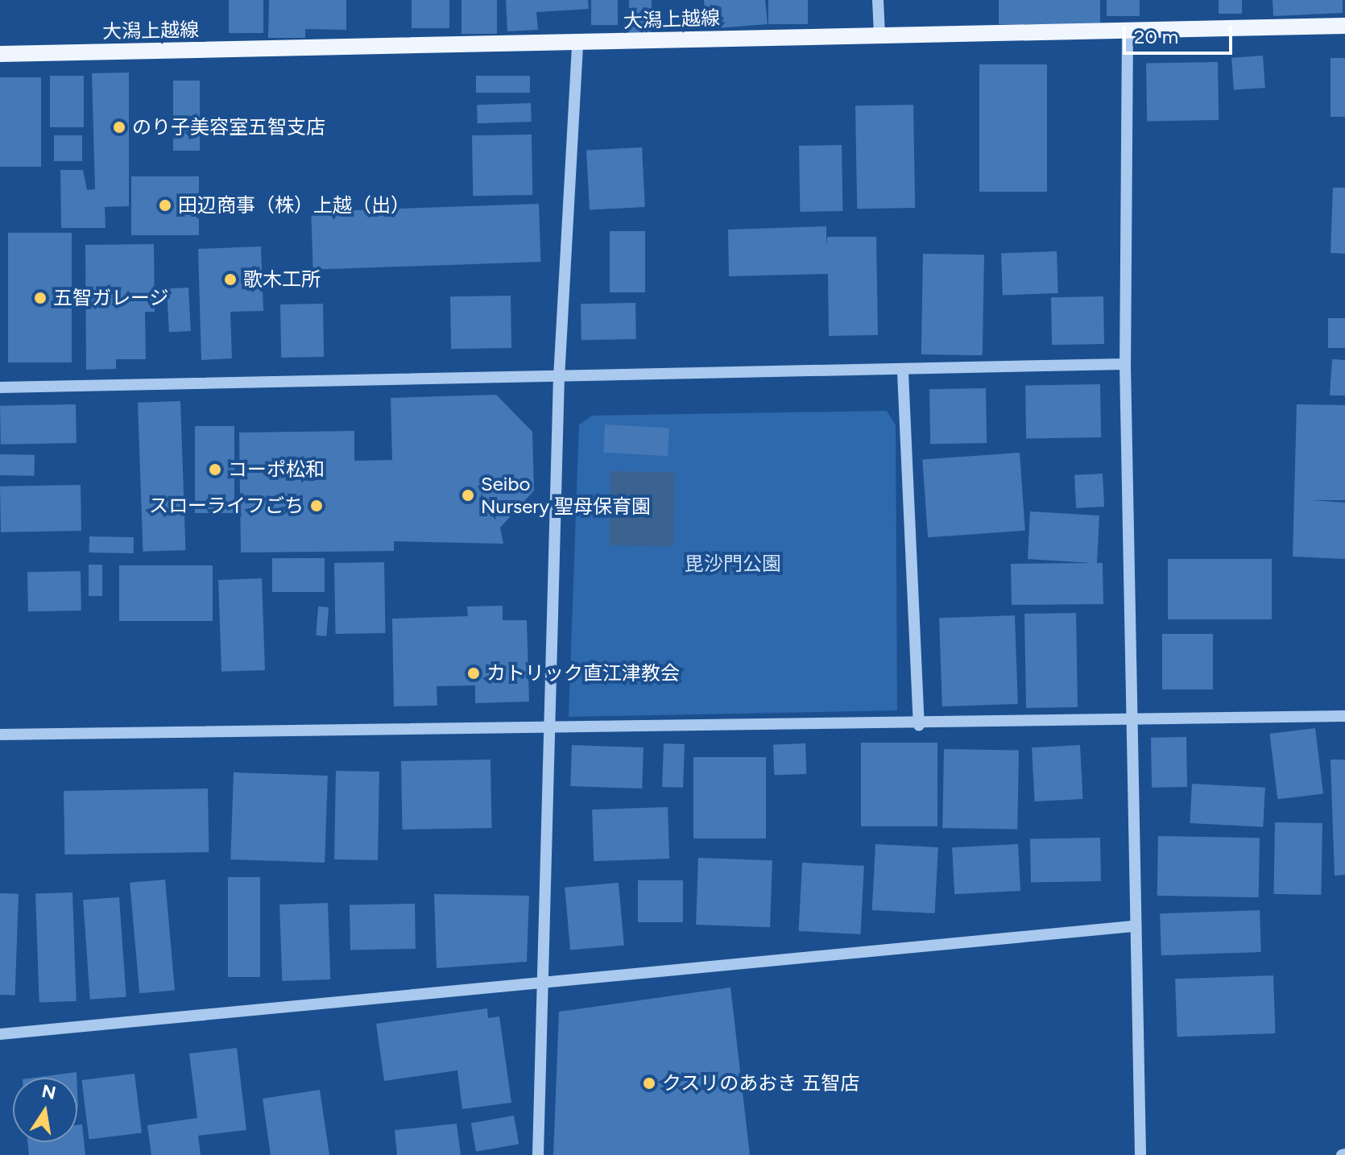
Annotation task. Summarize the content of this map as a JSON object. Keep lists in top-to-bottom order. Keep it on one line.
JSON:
{"streets":{"main road":["大潟上越線"]},"parks":["毘沙門公園"],"places":["のり子美容室五智支店","田辺商事（株）上越（出）","歌木工所","五智ガレージ","コーポ松和","Seibo Nursery 聖母保育園","スローライフごち","カトリック直江津教会","クスリのあおき 五智店"],"scale_bar":"20 m","north":"top"}
